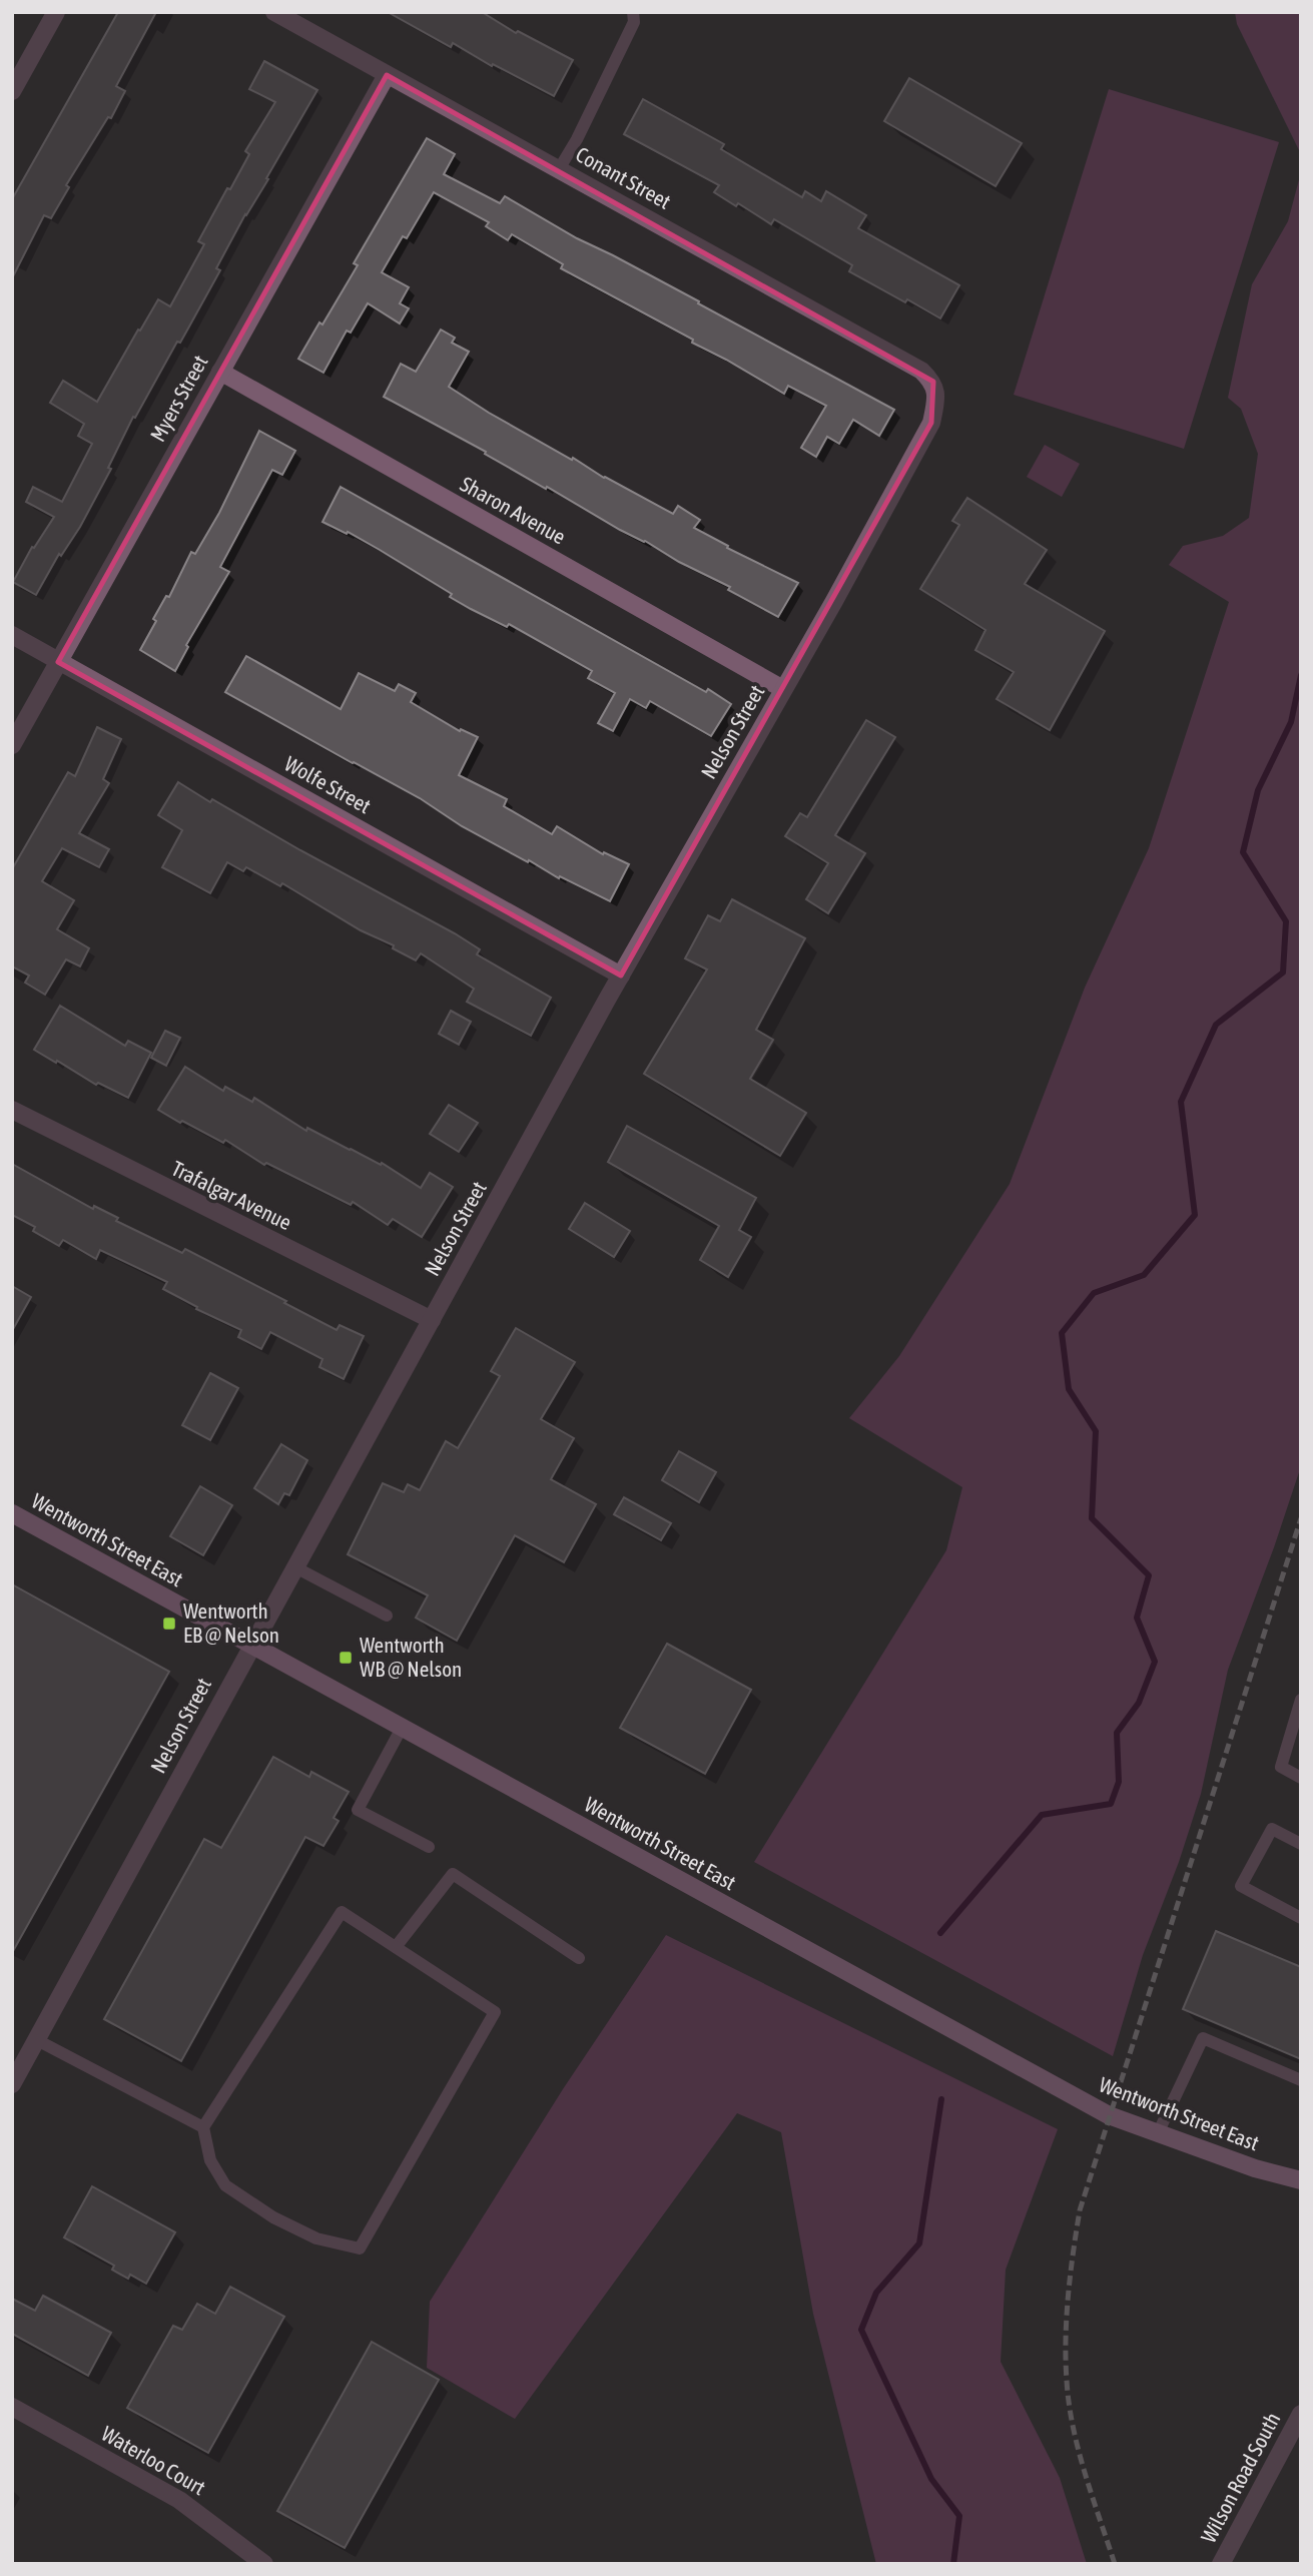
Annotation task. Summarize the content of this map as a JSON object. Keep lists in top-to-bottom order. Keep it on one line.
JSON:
{"streets":{"main road":["Wentworth Street East"],"street":["Conant Street","Myers Street","Sharon Avenue","Nelson Street","Wolfe Street","Trafalgar Avenue","Waterloo Court","Wilson Road South"]},"crossings":[["Conant Street","Myers Street"],["Conant Street","Nelson Street"],["Myers Street","Sharon Avenue"],["Myers Street","Wolfe Street"],["Sharon Avenue","Nelson Street"],["Nelson Street","Wolfe Street"],["Nelson Street","Trafalgar Avenue"],["Nelson Street","Wentworth Street East"]],"places":{"transit":["Wentworth EB @ Nelson","Wentworth WB @ Nelson"]}}
